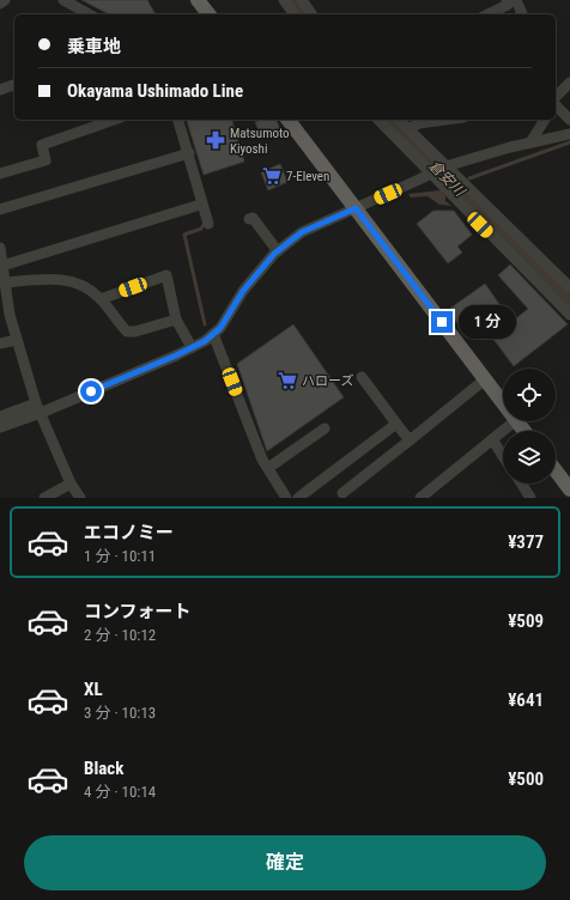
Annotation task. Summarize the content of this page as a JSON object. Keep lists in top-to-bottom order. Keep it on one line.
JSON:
{"water":["倉安川"],"places":{"pharmacy":["Matsumoto Kiyoshi"],"supermarket":["7-Eleven","ハローズ"]},"page":{"banner":["乗車地","Okayama Ushimado Line"],"bubble":"1 分","list":[{"name":"エコノミー","note":"1 分 · 10:11","value":"¥377"},{"name":"コンフォート","note":"2 分 · 10:12","value":"¥509"},{"name":"XL","note":"3 分 · 10:13","value":"¥641"},{"name":"Black","note":"4 分 · 10:14","value":"¥500"}],"buttons":"確定"}}
